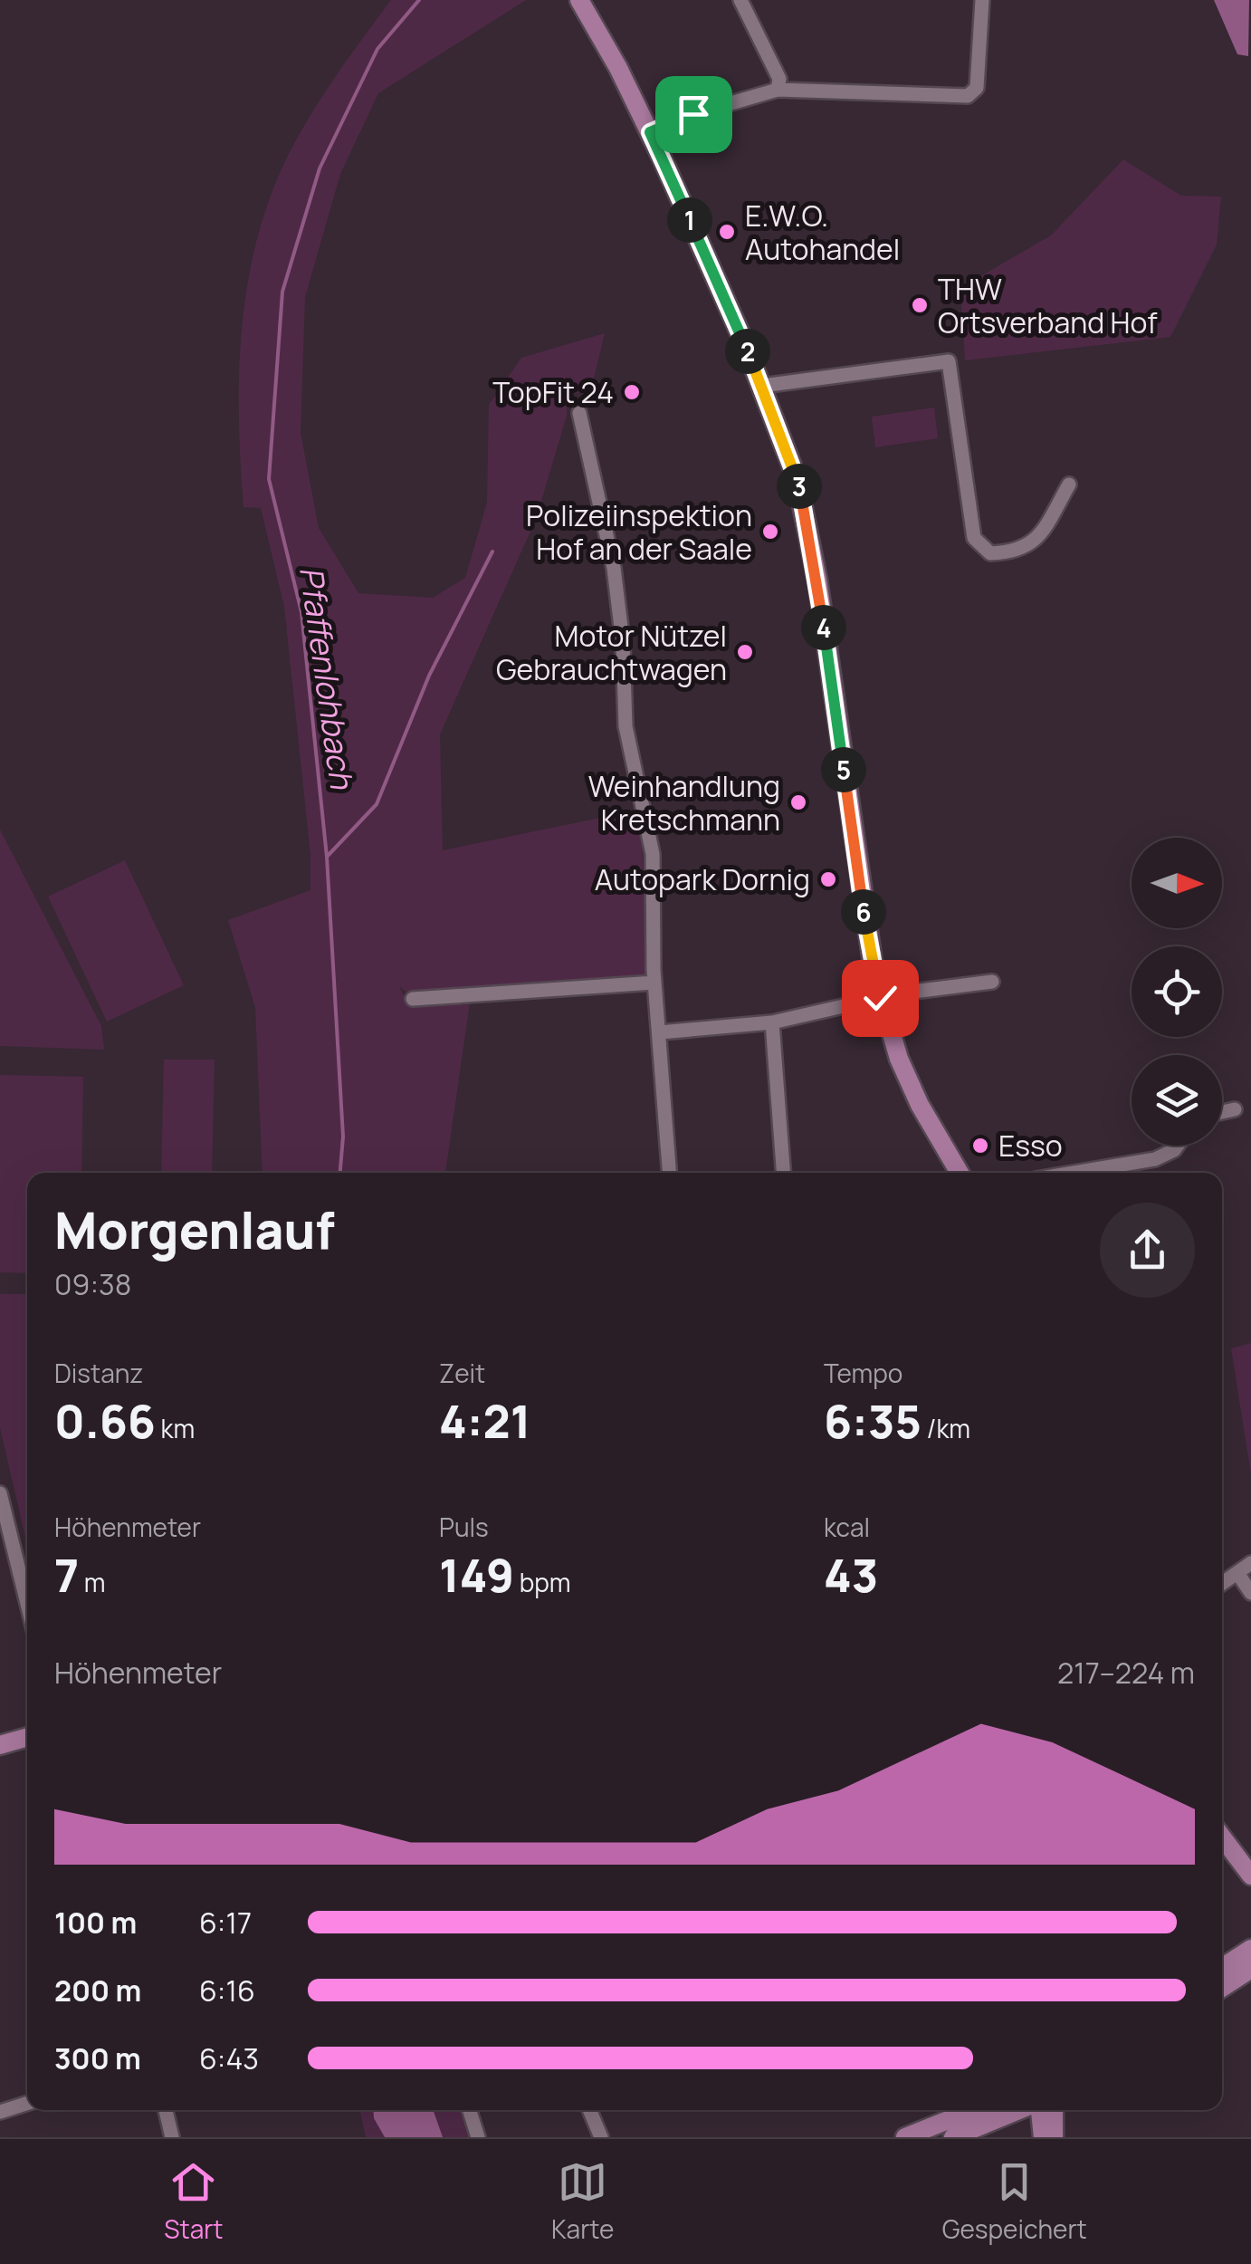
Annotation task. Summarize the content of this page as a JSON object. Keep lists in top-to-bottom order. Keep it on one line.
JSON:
{"water":["Pfaffenlohbach"],"places":["E.W.O. Autohandel","THW Ortsverband Hof","TopFit 24","Polizeiinspektion Hof an der Saale","Motor Nützel Gebrauchtwagen","Weinhandlung Kretschmann","Autopark Dornig","Esso"],"north":"right","page":{"pins":["1","2","3","4","5","6"],"heading":["Morgenlauf","09:38"],"stats":[["Distanz","0.66 km"],["Zeit","4:21"],["Tempo","6:35 /km"],["Höhenmeter","7 m"],["Puls","149 bpm"],["kcal","43"]],"chart":["Höhenmeter","217–224 m"],"list":[{"name":"100 m","note":"6:17"},{"name":"200 m","note":"6:16"},{"name":"300 m","note":"6:43"}],"tabs":["Start","Karte","Gespeichert"]}}
